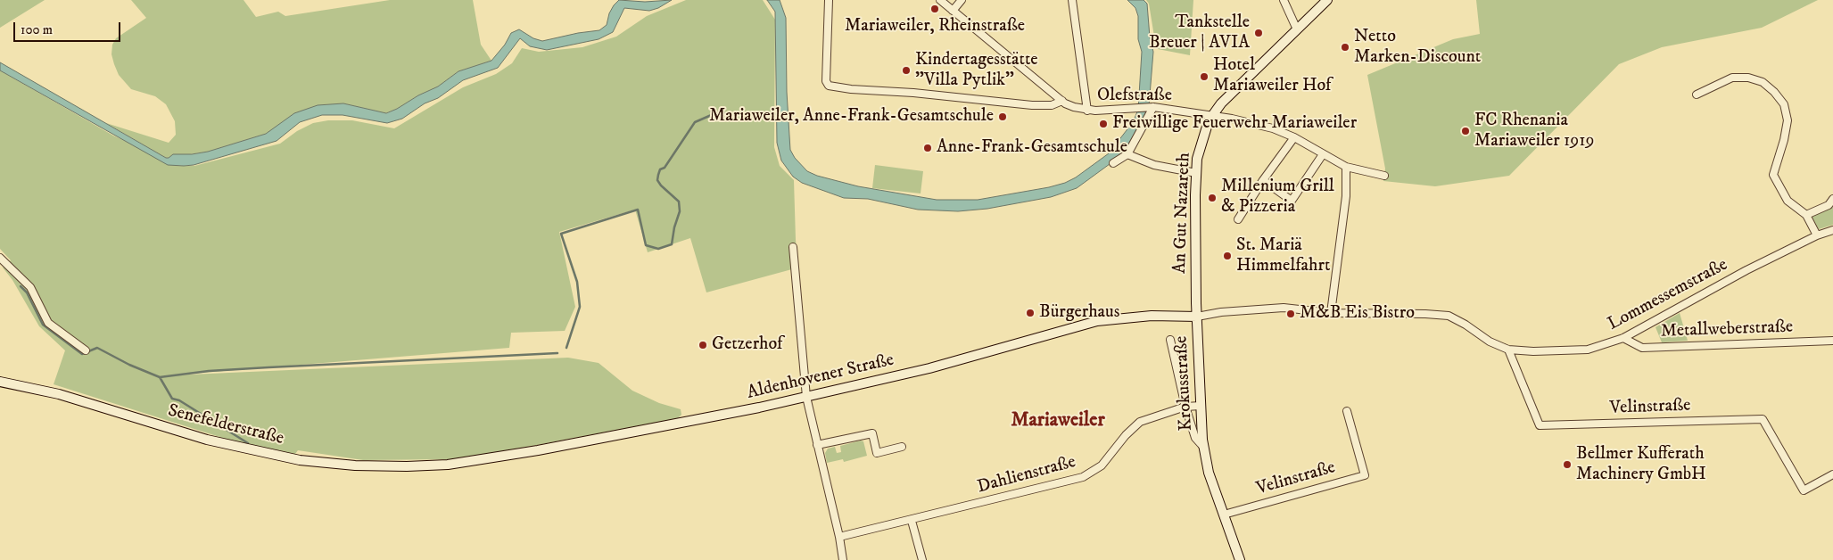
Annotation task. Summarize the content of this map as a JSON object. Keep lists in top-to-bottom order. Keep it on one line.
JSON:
{"streets":{"main road":["An Gut Nazareth","Aldenhovener Straße","Krokusstraße","Senefelderstraße"],"street":["Olefstraße","Lommessemstraße","Metallweberstraße","Velinstraße","Dahlienstraße"]},"crossings":[["Olefstraße","An Gut Nazareth"],["An Gut Nazareth","Lommessemstraße"],["An Gut Nazareth","Aldenhovener Straße"],["An Gut Nazareth","Krokusstraße"],["Lommessemstraße","Metallweberstraße"],["Lommessemstraße","Aldenhovener Straße"],["Lommessemstraße","Krokusstraße"],["Lommessemstraße","Velinstraße"],["Aldenhovener Straße","Krokusstraße"],["Aldenhovener Straße","Senefelderstraße"],["Krokusstraße","Velinstraße"],["Krokusstraße","Dahlienstraße"]],"districts":["Mariaweiler"],"places":["Mariaweiler, Rheinstraße","Tankstelle Breuer | AVIA","Netto Marken-Discount","Kindertagesstätte \"Villa Pytlik\"","Hotel Mariaweiler Hof","Mariaweiler, Anne-Frank-Gesamtschule","Freiwillige Feuerwehr Mariaweiler","FC Rhenania Mariaweiler 1919","Anne-Frank-Gesamtschule","Millenium Grill & Pizzeria","St. Mariä Himmelfahrt","Bürgerhaus","M&B Eis Bistro","Getzerhof","Bellmer Kufferath Machinery GmbH"],"scale_bar":"100 m"}
